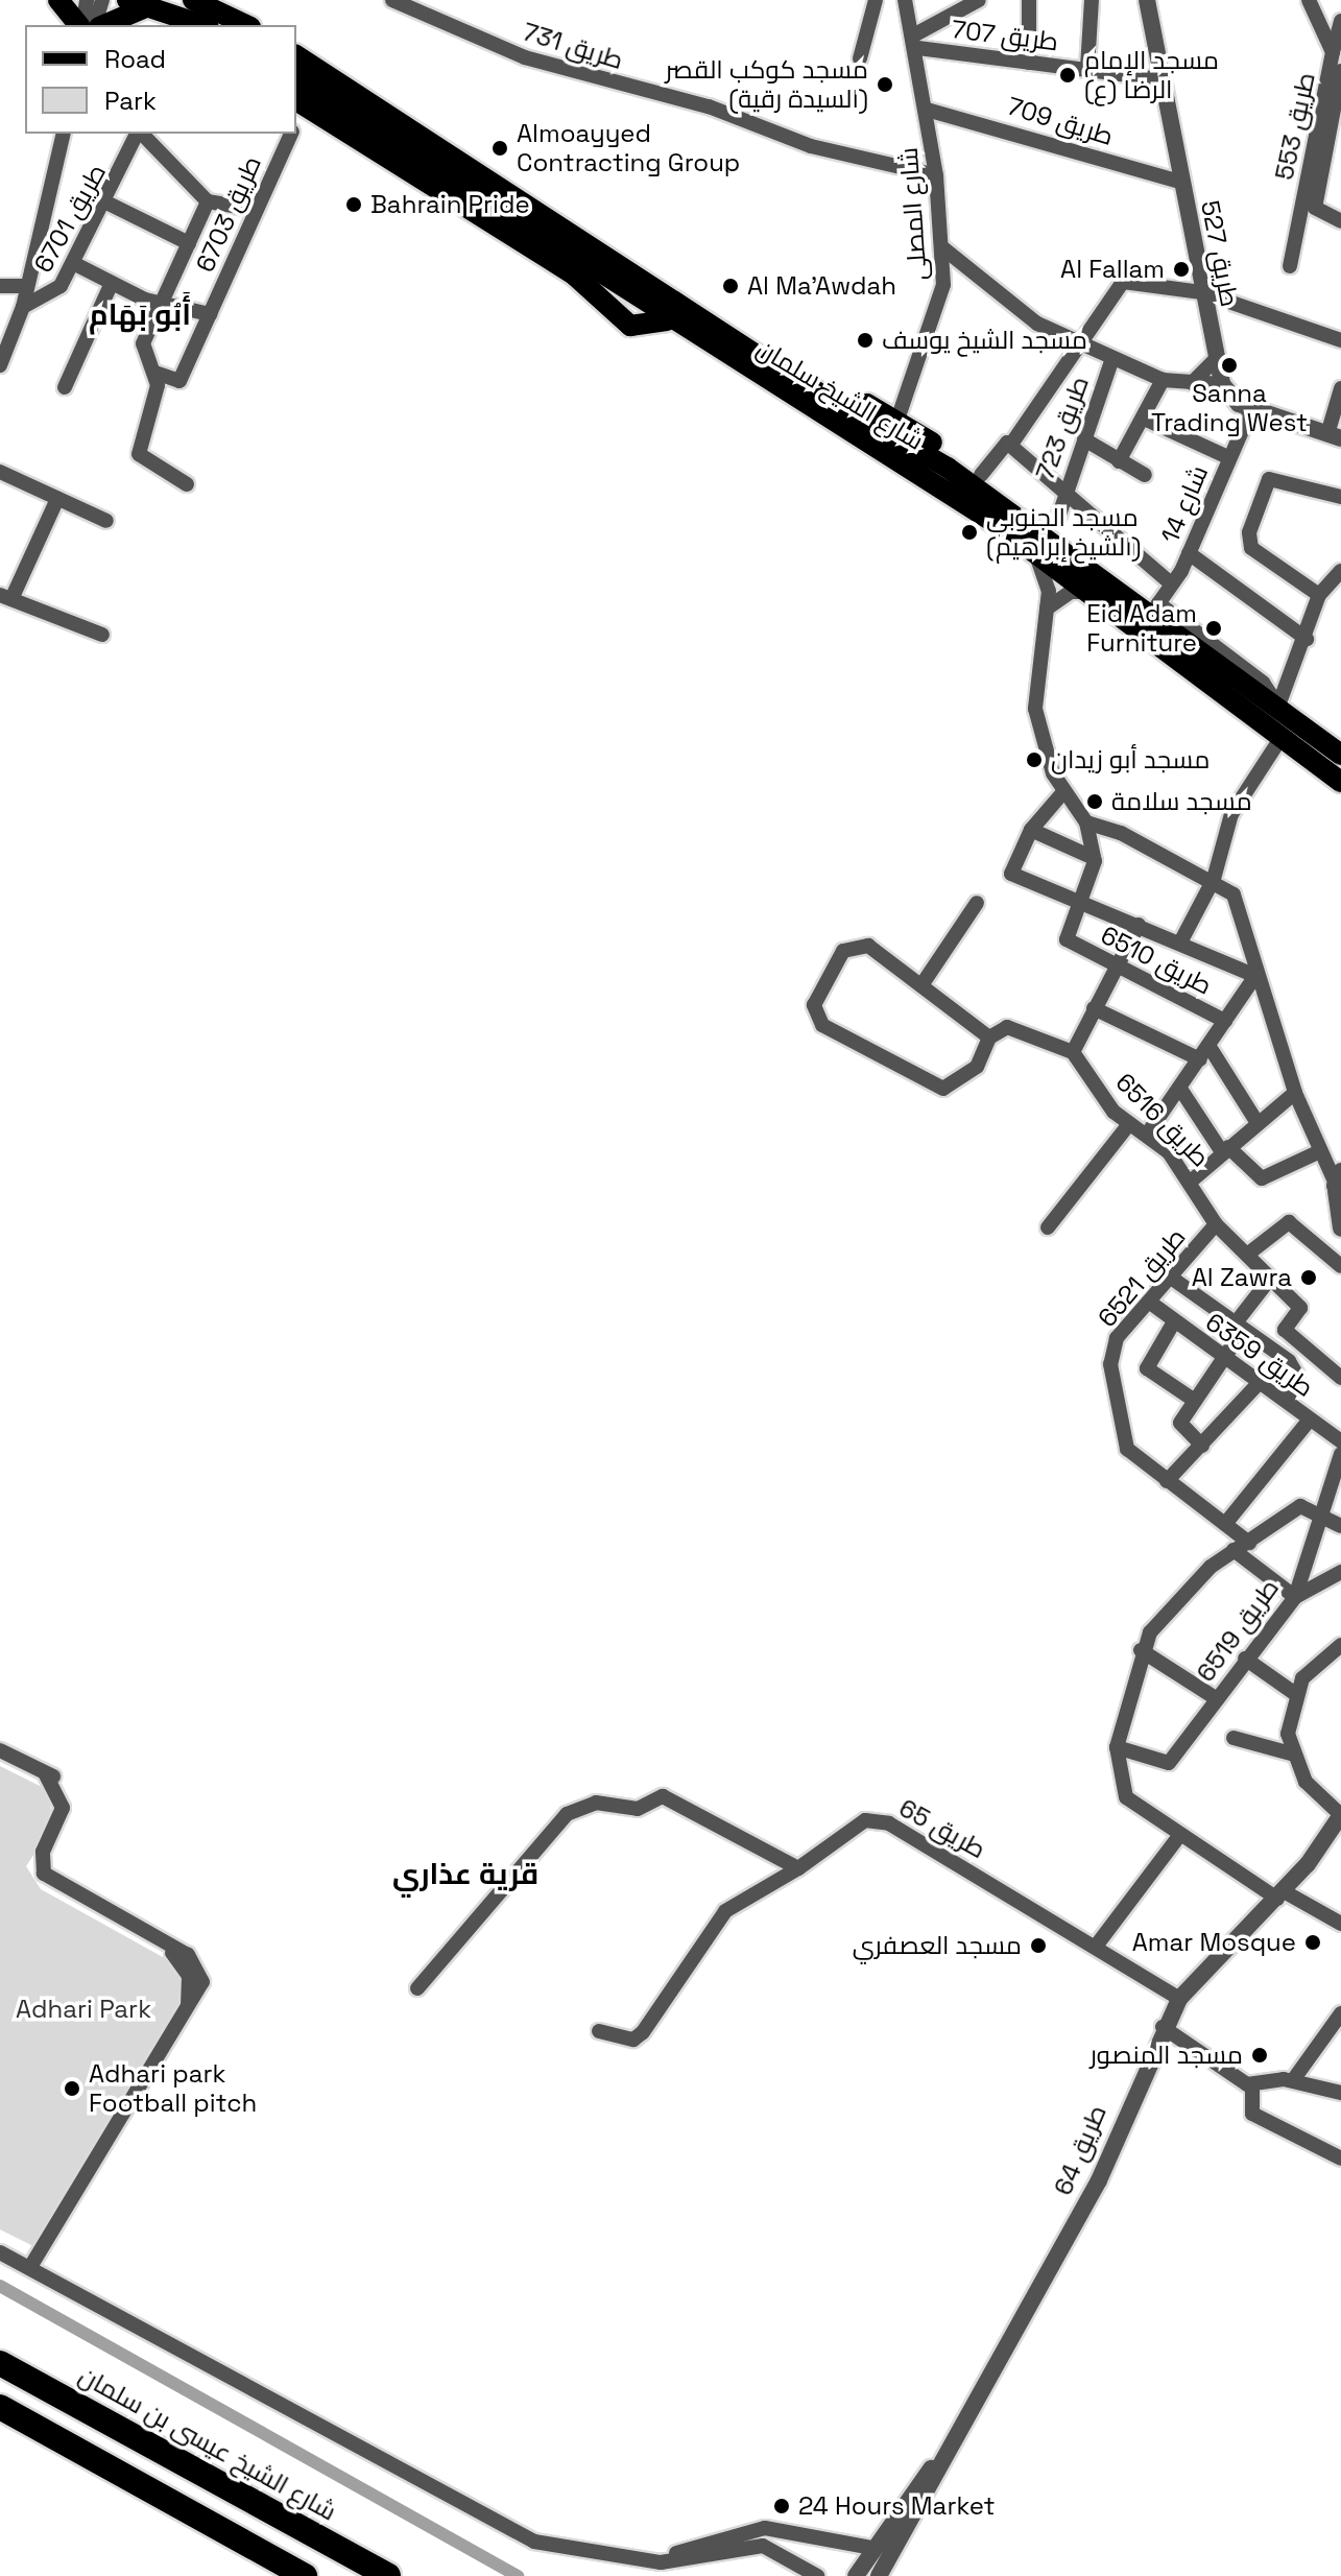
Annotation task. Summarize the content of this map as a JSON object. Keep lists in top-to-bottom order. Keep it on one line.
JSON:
{"streets":{"highway":["شارع الشيخ عيسى بن سلمان"],"main road":["شارع الشيخ سلمان"],"street":["طريق 707","طريق 731","طريق 709","طريق 553","طريق 6703","شارع المصلى","طريق 6701","طريق 527","طريق 723","شارع 14","طريق 6510","طريق 6516","طريق 6521","طريق 6359","طريق 6519","طريق 65","طريق 64"]},"crossings":[["طريق 707","شارع المصلى"],["طريق 707","طريق 527"],["طريق 731","شارع المصلى"],["طريق 709","شارع المصلى"],["طريق 709","طريق 527"],["طريق 527","شارع 14"],["شارع الشيخ سلمان","شارع 14"],["طريق 6510","طريق 6516"],["طريق 6516","طريق 6521"],["طريق 6521","طريق 6359"],["طريق 65","طريق 64"]],"districts":["أَبُو بَهَام","قرية عذاري"],"parks":["Adhari Park"],"places":["مسجد الإمام الرضا (ع)","مسجد كوكب القصر (السيدة رقية)","Almoayyed Contracting Group","Bahrain Pride","Al Fallam","Al Ma'Awdah","مسجد الشيخ يوسف","Sanna Trading West","مسجد الجنوبي (الشيخ إبراهيم)","Eid Adam Furniture","مسجد أبو زيدان","مسجد سلامة","Al Zawra","Amar Mosque","مسجد العصفري","مسجد المنصور","Adhari park Football pitch","24 Hours Market"],"legend":["Road","Park"]}
